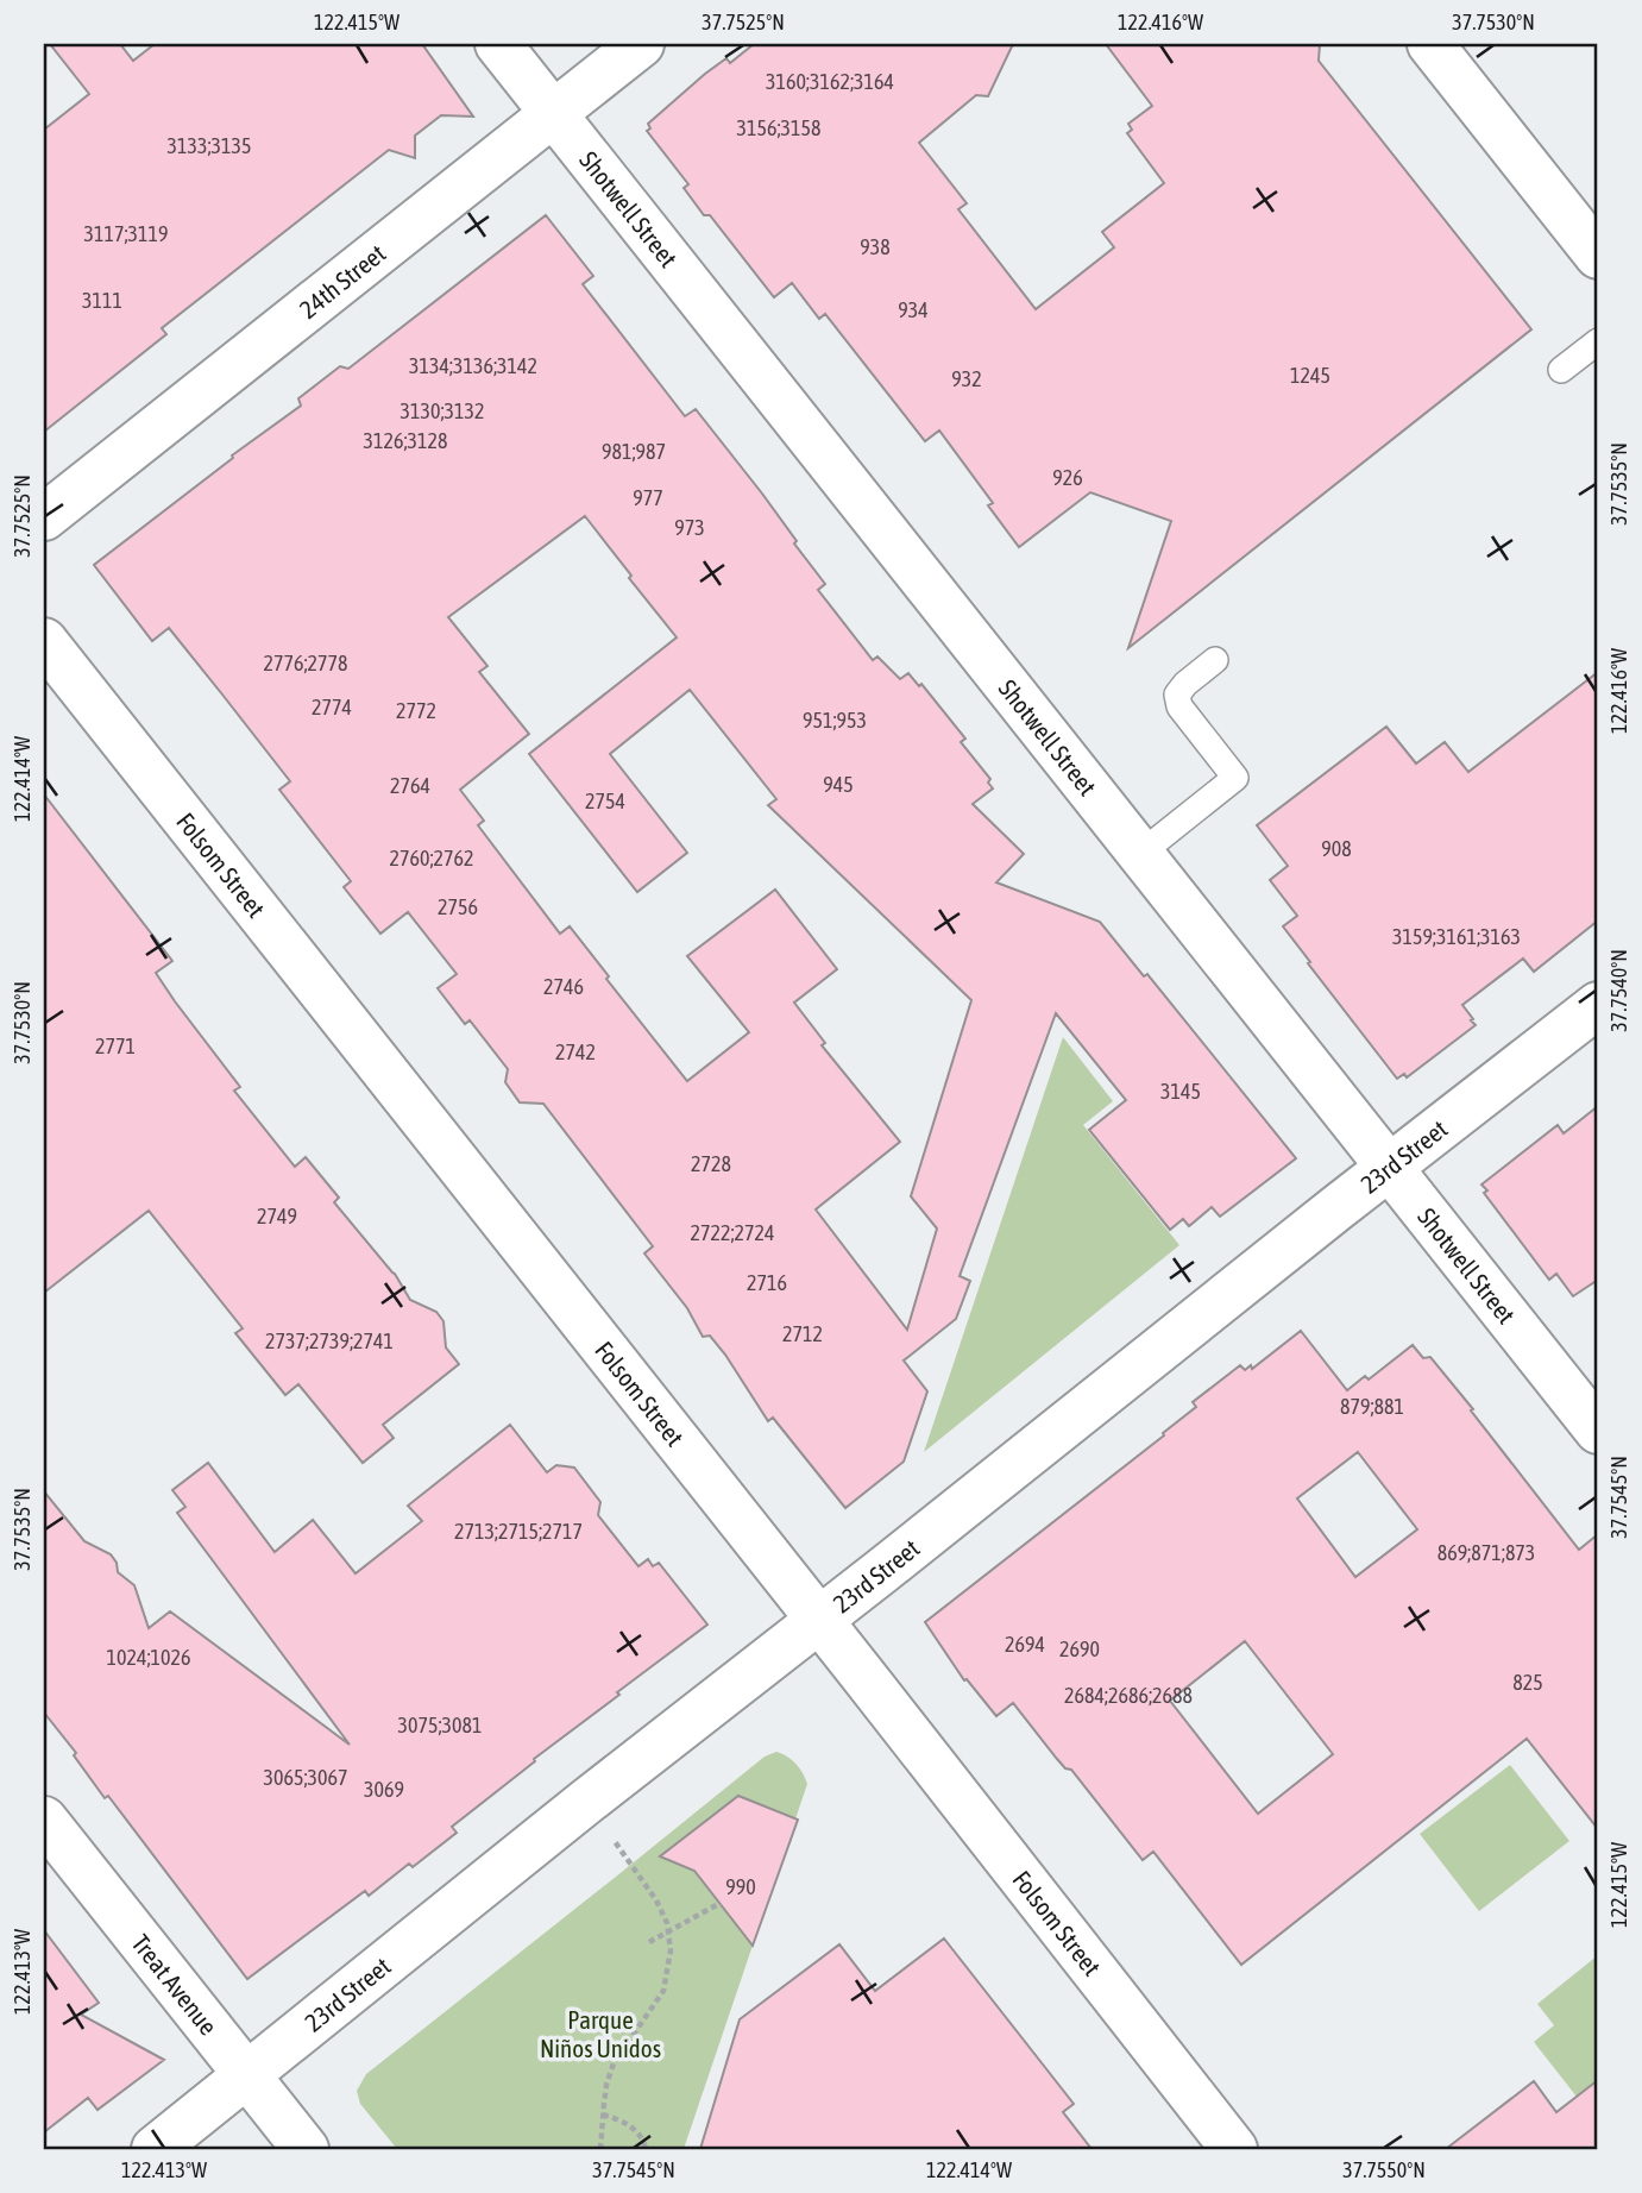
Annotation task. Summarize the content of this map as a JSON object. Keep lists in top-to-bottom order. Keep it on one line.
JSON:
{"streets":{"street":["Shotwell Street","24th Street","Folsom Street","23rd Street","Treat Avenue"]},"crossings":[["Shotwell Street","24th Street"],["Shotwell Street","23rd Street"],["Folsom Street","23rd Street"],["23rd Street","Treat Avenue"]],"parks":["Parque Niños Unidos"],"house_numbers":["3160;3162;3164","3156;3158","3133;3135","3117;3119","938","3111","934","3134;3136;3142","1245","932","3130;3132","3126;3128","981;987","926","977","973","2776;2778","2774","2772","951;953","945","2764","2754","908","2760;2762","2756","3159;3161;3163","2746","2771","2742","3145","2728","2749","2722;2724","2716","2712","2737;2739;2741","879;881","2713;2715;2717","869;871;873","2694","2690","1024;1026","825","2684;2686;2688","3075;3081","3065;3067","3069","990"],"coordinates":["122.415°W","37.7525°N","122.416°W","37.7530°N","37.7535°N","122.414°W","37.7540°N","37.7545°N","122.413°W","37.7550°N"]}
